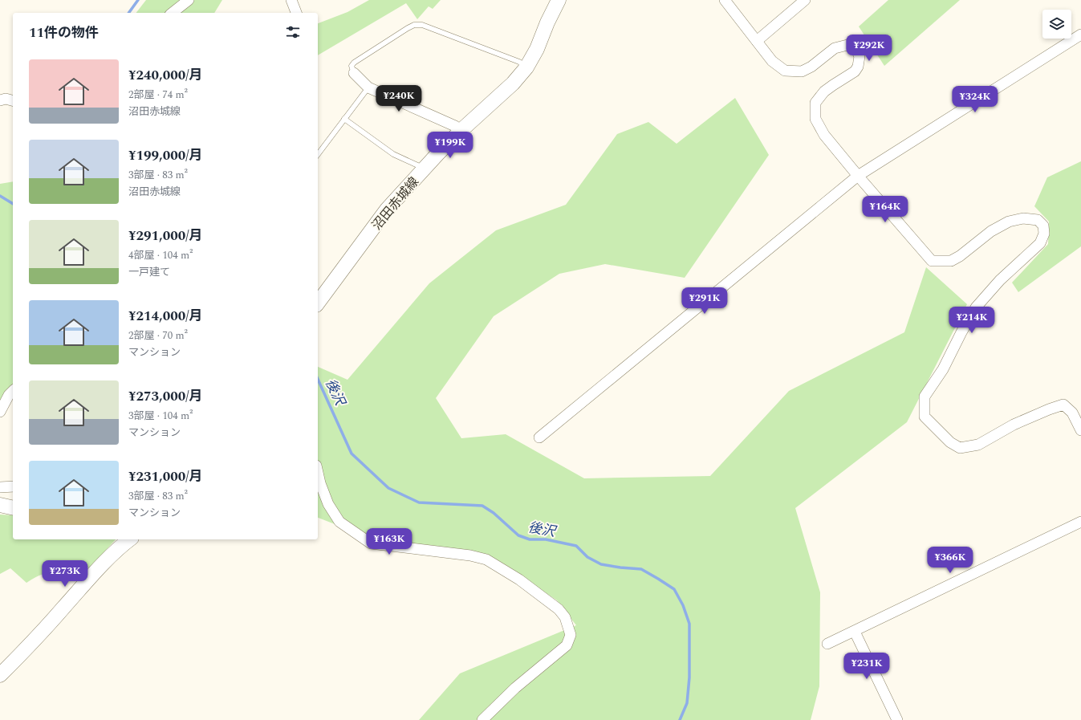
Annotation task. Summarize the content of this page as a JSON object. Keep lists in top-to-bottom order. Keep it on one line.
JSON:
{"streets":{"main road":["沼田赤城線"]},"water":["後沢"],"page":{"heading":"11件の物件","price":["¥292K","¥240K","¥324K","¥199K","¥164K","¥291K","¥214K","¥163K","¥366K","¥273K","¥231K"],"list":[{"name":"¥240,000/月","note":"2部屋 · 74 m² · 沼田赤城線"},{"name":"¥199,000/月","note":"3部屋 · 83 m² · 沼田赤城線"},{"name":"¥291,000/月","note":"4部屋 · 104 m² · 一戸建て"},{"name":"¥214,000/月","note":"2部屋 · 70 m² · マンション"},{"name":"¥273,000/月","note":"3部屋 · 104 m² · マンション"},{"name":"¥231,000/月","note":"3部屋 · 83 m² · マンション"}]}}
